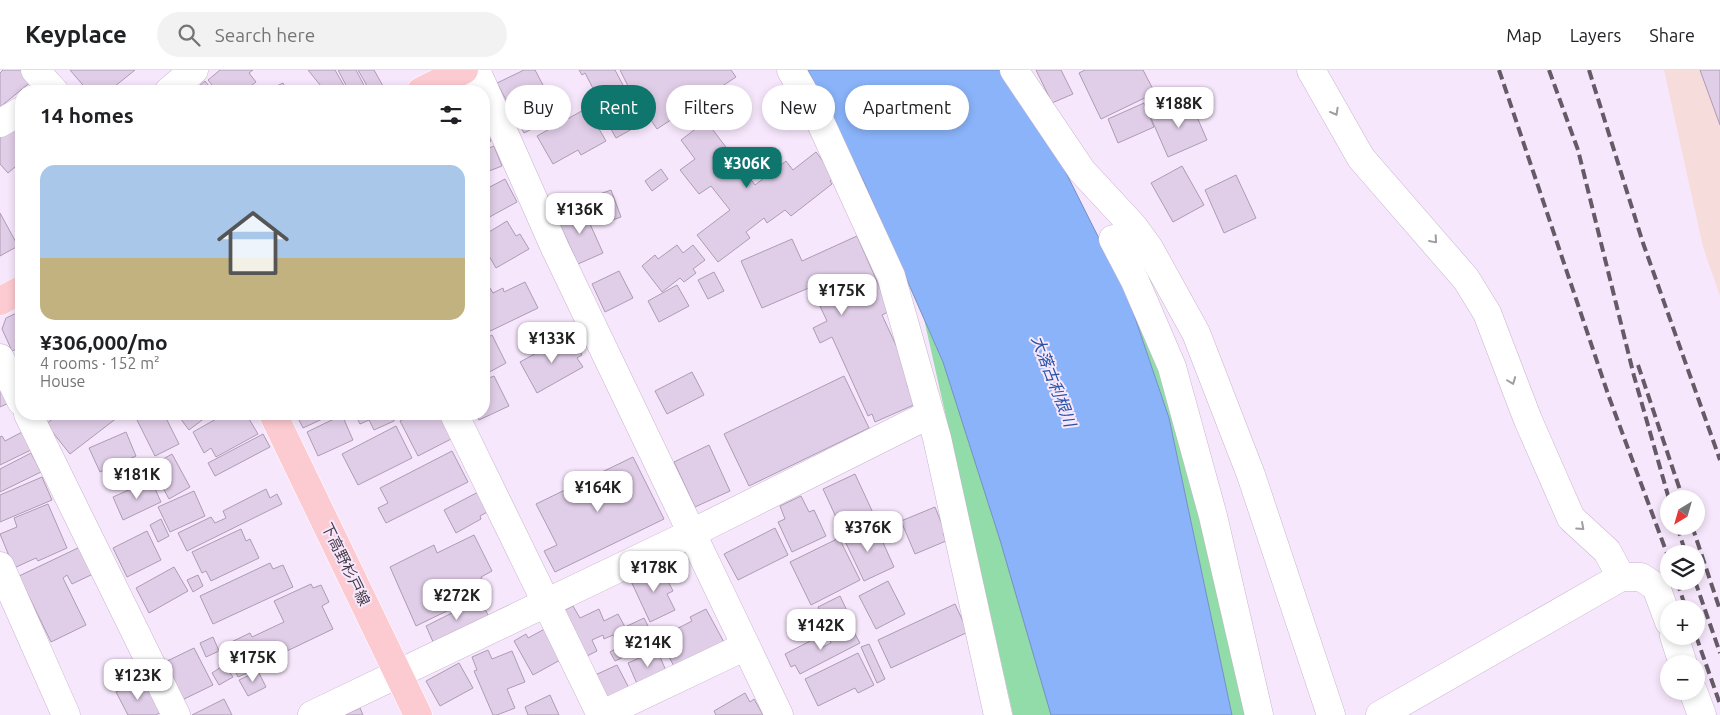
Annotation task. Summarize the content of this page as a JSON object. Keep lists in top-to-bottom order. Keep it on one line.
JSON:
{"streets":{"main road":["下高野杉戸線"]},"water":["大落古利根川"],"north":"bottom left","page":{"header":"Keyplace","search":"Search here","nav":["Map","Layers","Share"],"chip":["Buy","Rent","Filters","New","Apartment"],"heading":"14 homes","price":["¥188K","¥306K","¥136K","¥175K","¥133K","¥181K","¥164K","¥376K","¥178K","¥272K","¥142K","¥214K","¥175K","¥123K"],"list":[{"name":"¥306,000/mo","note":"4 rooms · 152 m² · House"}],"map_buttons":["+","−"]}}
